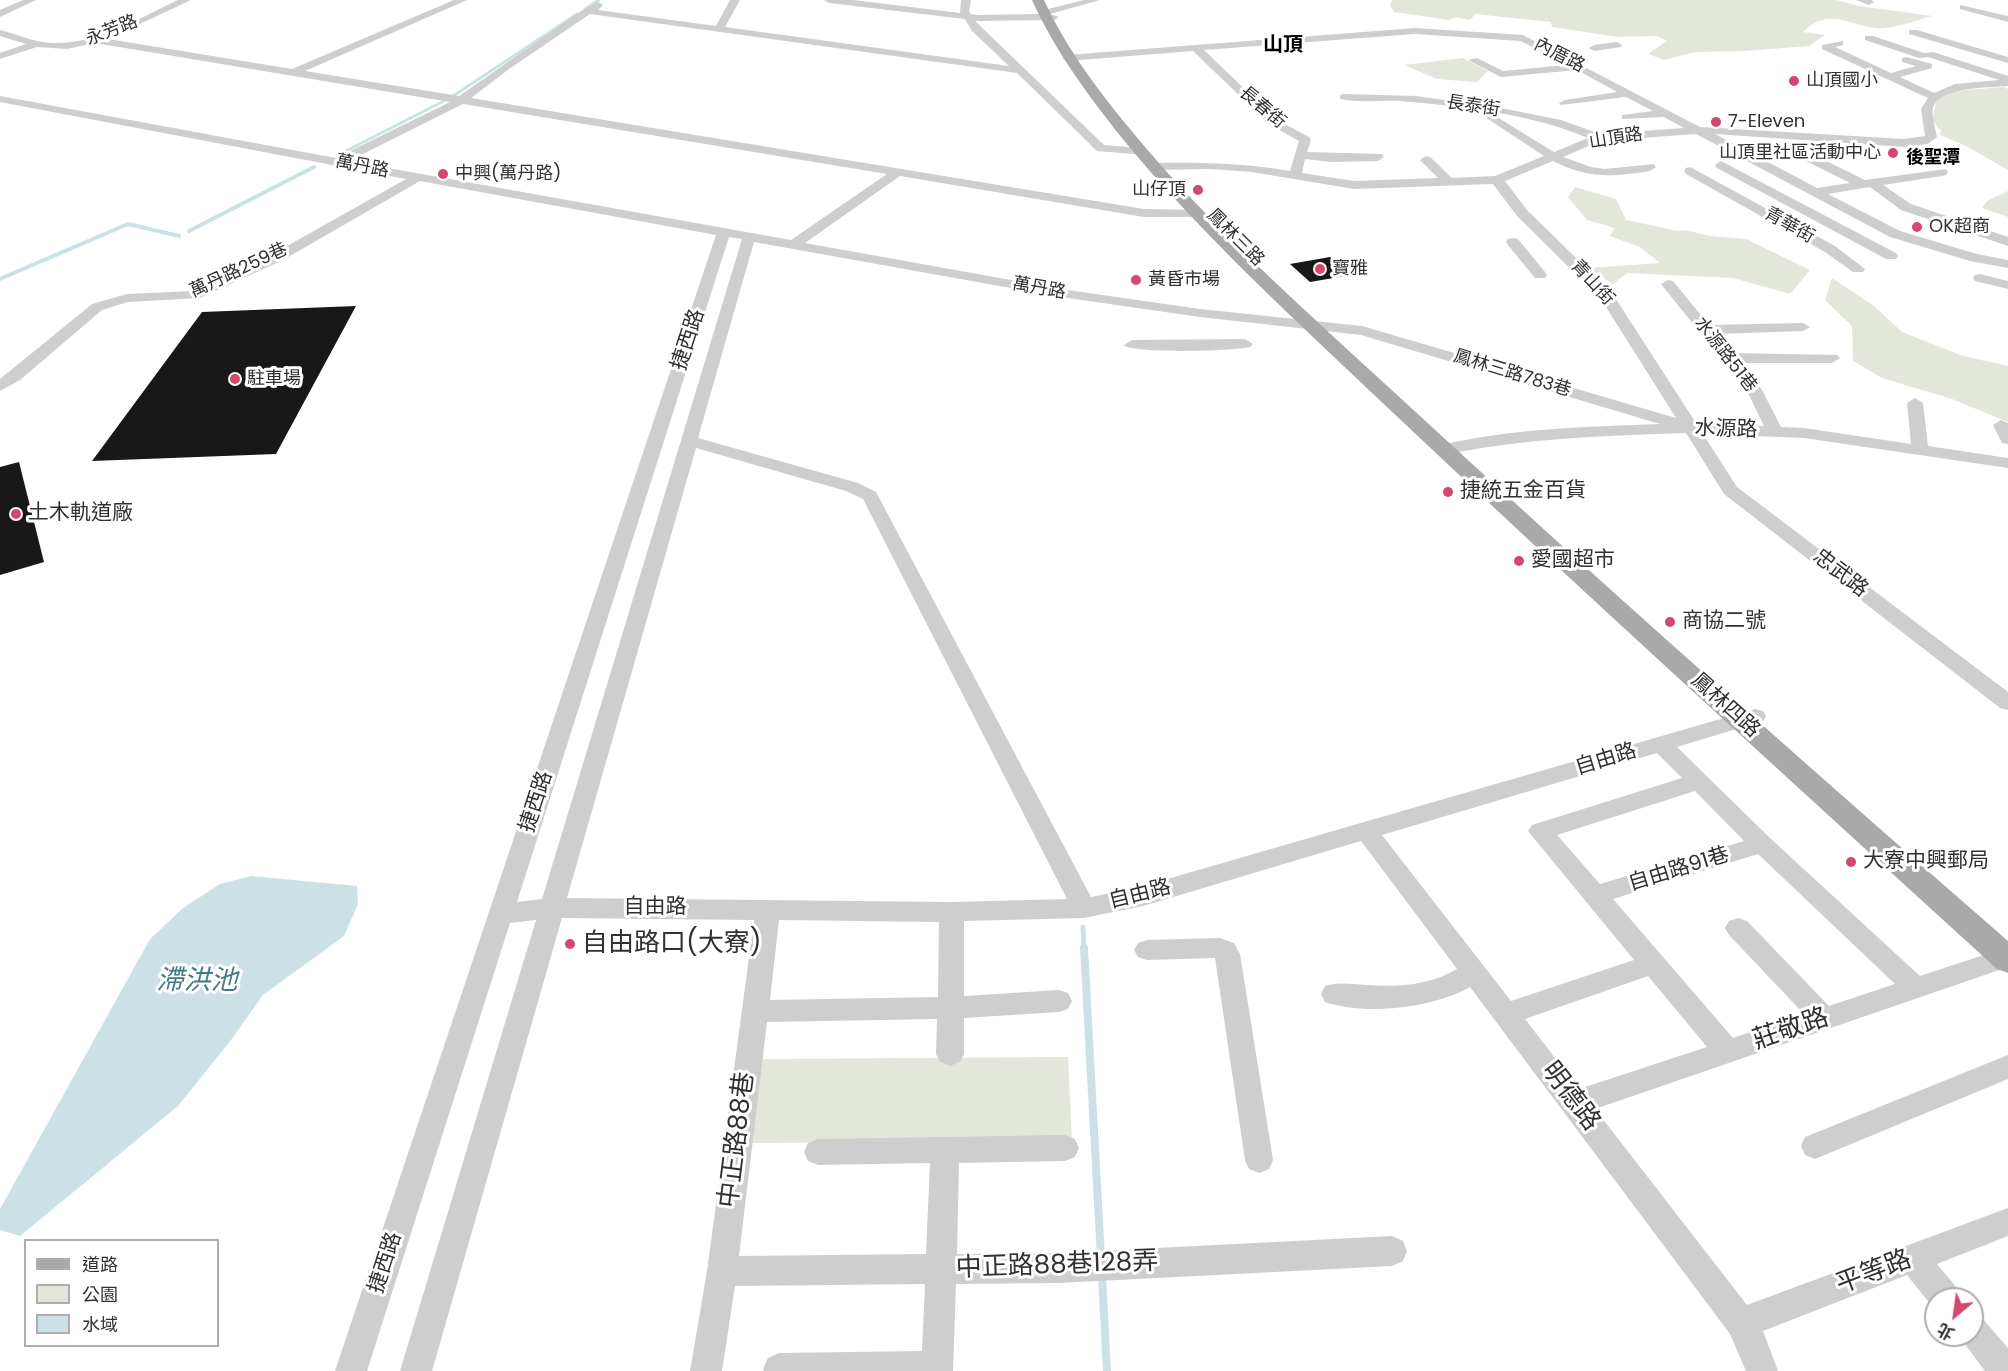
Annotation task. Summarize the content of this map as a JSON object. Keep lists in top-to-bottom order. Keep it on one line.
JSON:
{"streets":{"main road":["鳳林三路","鳳林四路"],"street":["永芳路","內厝路","長泰街","長春街","山頂路","萬丹路","青華街","萬丹路259巷","青山街","捷西路","水源路51巷","鳳林三路783巷","水源路","忠武路","自由路","自由路91巷","莊敬路","明德路","中正路88巷","中正路88巷128弄","平等路"]},"crossings":[["內厝路","長春街"],["內厝路","山頂路"],["內厝路","青華街"],["內厝路","鳳林三路"],["長泰街","山頂路"],["山頂路","鳳林三路"],["山頂路","青山街"],["萬丹路","鳳林三路"],["萬丹路","萬丹路259巷"],["萬丹路","捷西路"],["萬丹路","鳳林三路783巷"],["鳳林三路","鳳林三路783巷"],["鳳林三路","水源路"],["鳳林三路","鳳林四路"],["青山街","鳳林三路783巷"],["青山街","水源路"],["青山街","忠武路"],["捷西路","自由路"],["水源路51巷","水源路"],["鳳林三路783巷","水源路"],["鳳林三路783巷","忠武路"],["水源路","忠武路"],["水源路","鳳林四路"],["鳳林四路","自由路"],["鳳林四路","莊敬路"],["自由路","明德路"],["自由路","中正路88巷"],["莊敬路","明德路"],["明德路","平等路"],["中正路88巷","中正路88巷128弄"]],"districts":["山頂","後聖潭"],"water":["滯洪池"],"places":["山頂國小","7-Eleven","山頂里社區活動中心","中興(萬丹路)","山仔頂","OK超商","寶雅","黃昏市場","駐車場","捷統五金百貨","土木軌道廠","愛國超市","商協二號","大寮中興郵局","自由路口(大寮)"],"legend":["道路","公園","水域"],"north":"bottom left"}
